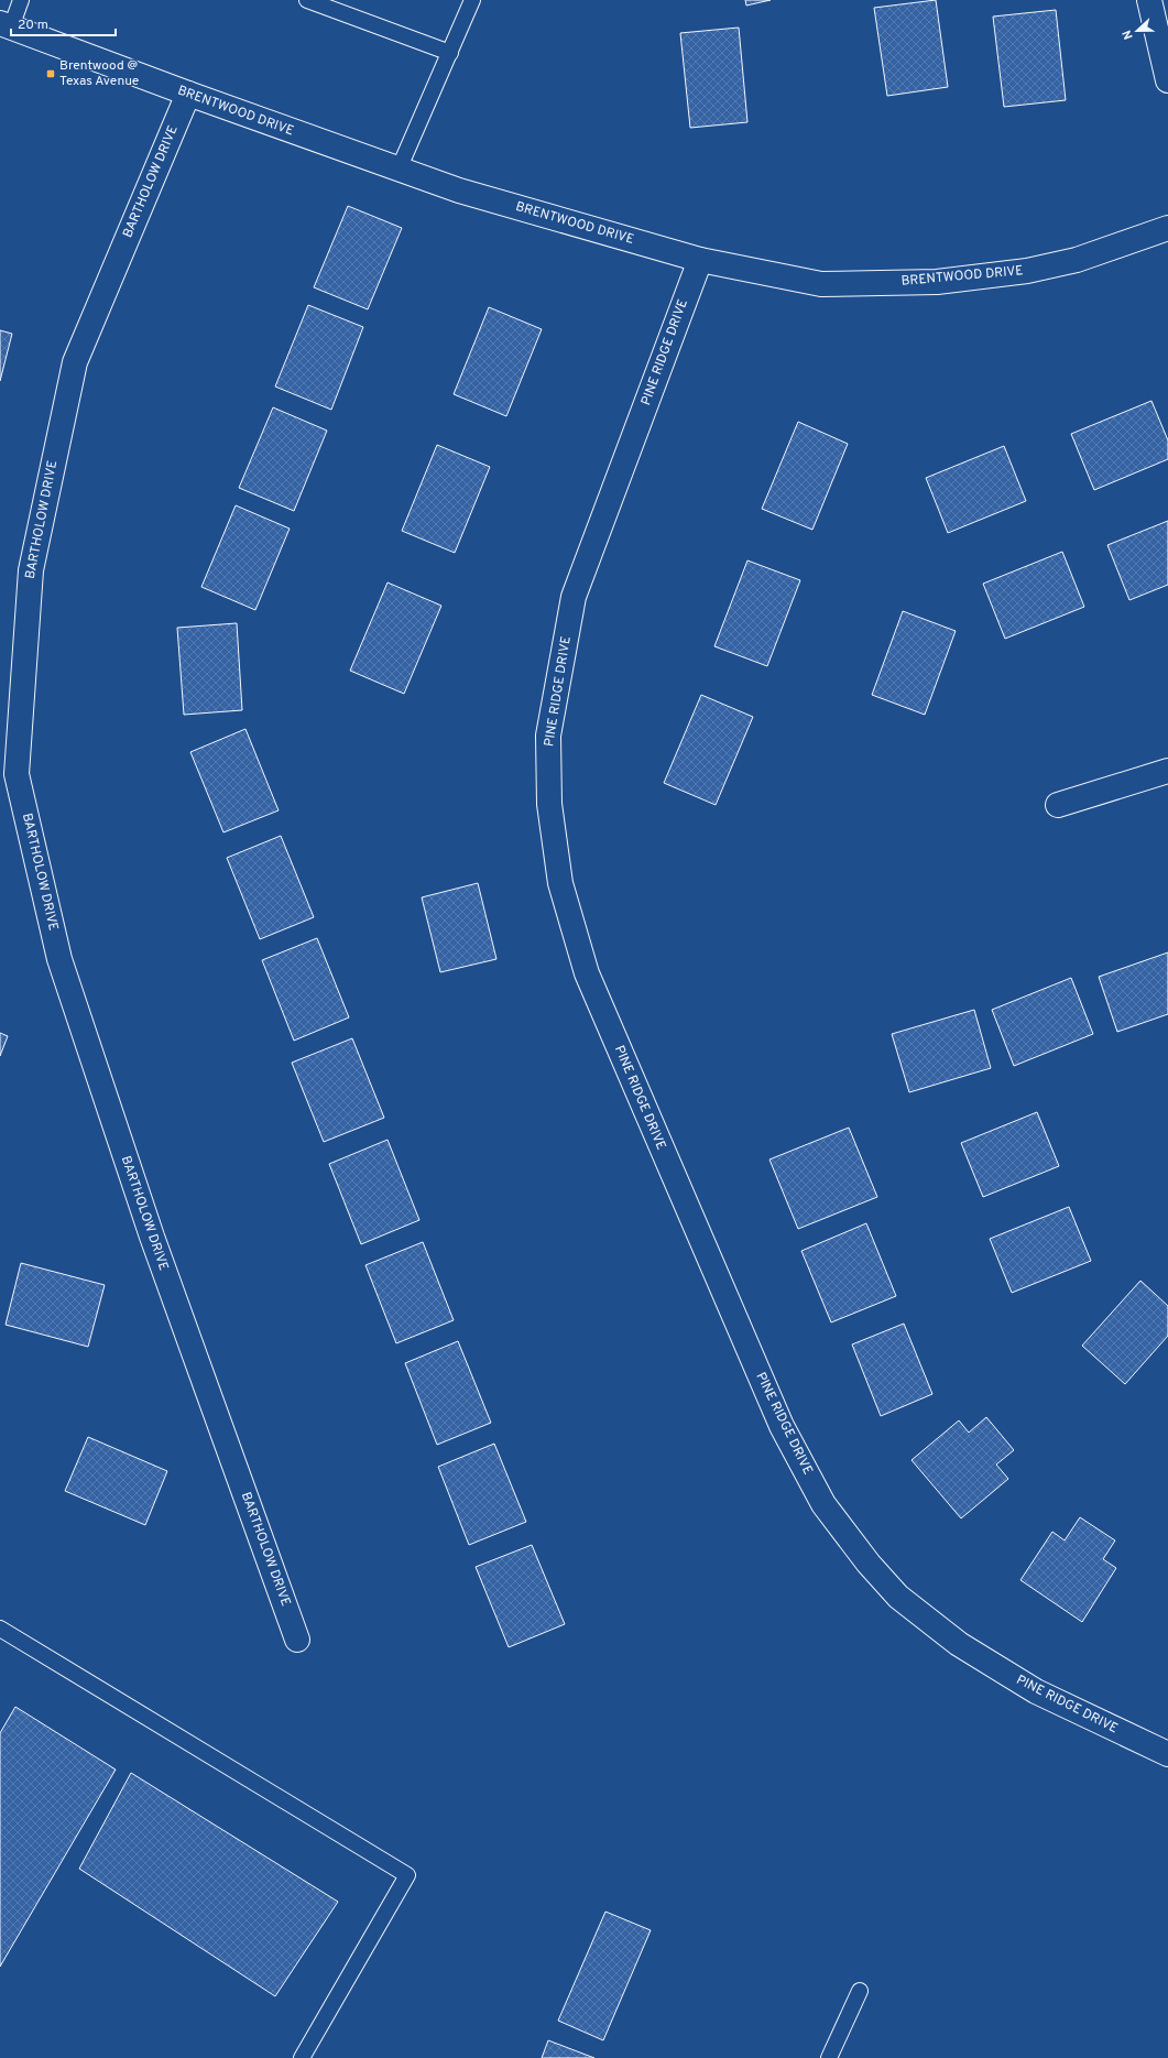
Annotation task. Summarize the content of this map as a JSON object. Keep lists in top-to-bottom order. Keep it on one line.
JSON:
{"streets":{"street":["BRENTWOOD DRIVE","BARTHOLOW DRIVE","PINE RIDGE DRIVE"]},"crossings":[["BRENTWOOD DRIVE","BARTHOLOW DRIVE"],["BRENTWOOD DRIVE","PINE RIDGE DRIVE"]],"places":{"transit":["Brentwood @ Texas Avenue"]},"scale_bar":"20 m","north":"left"}
